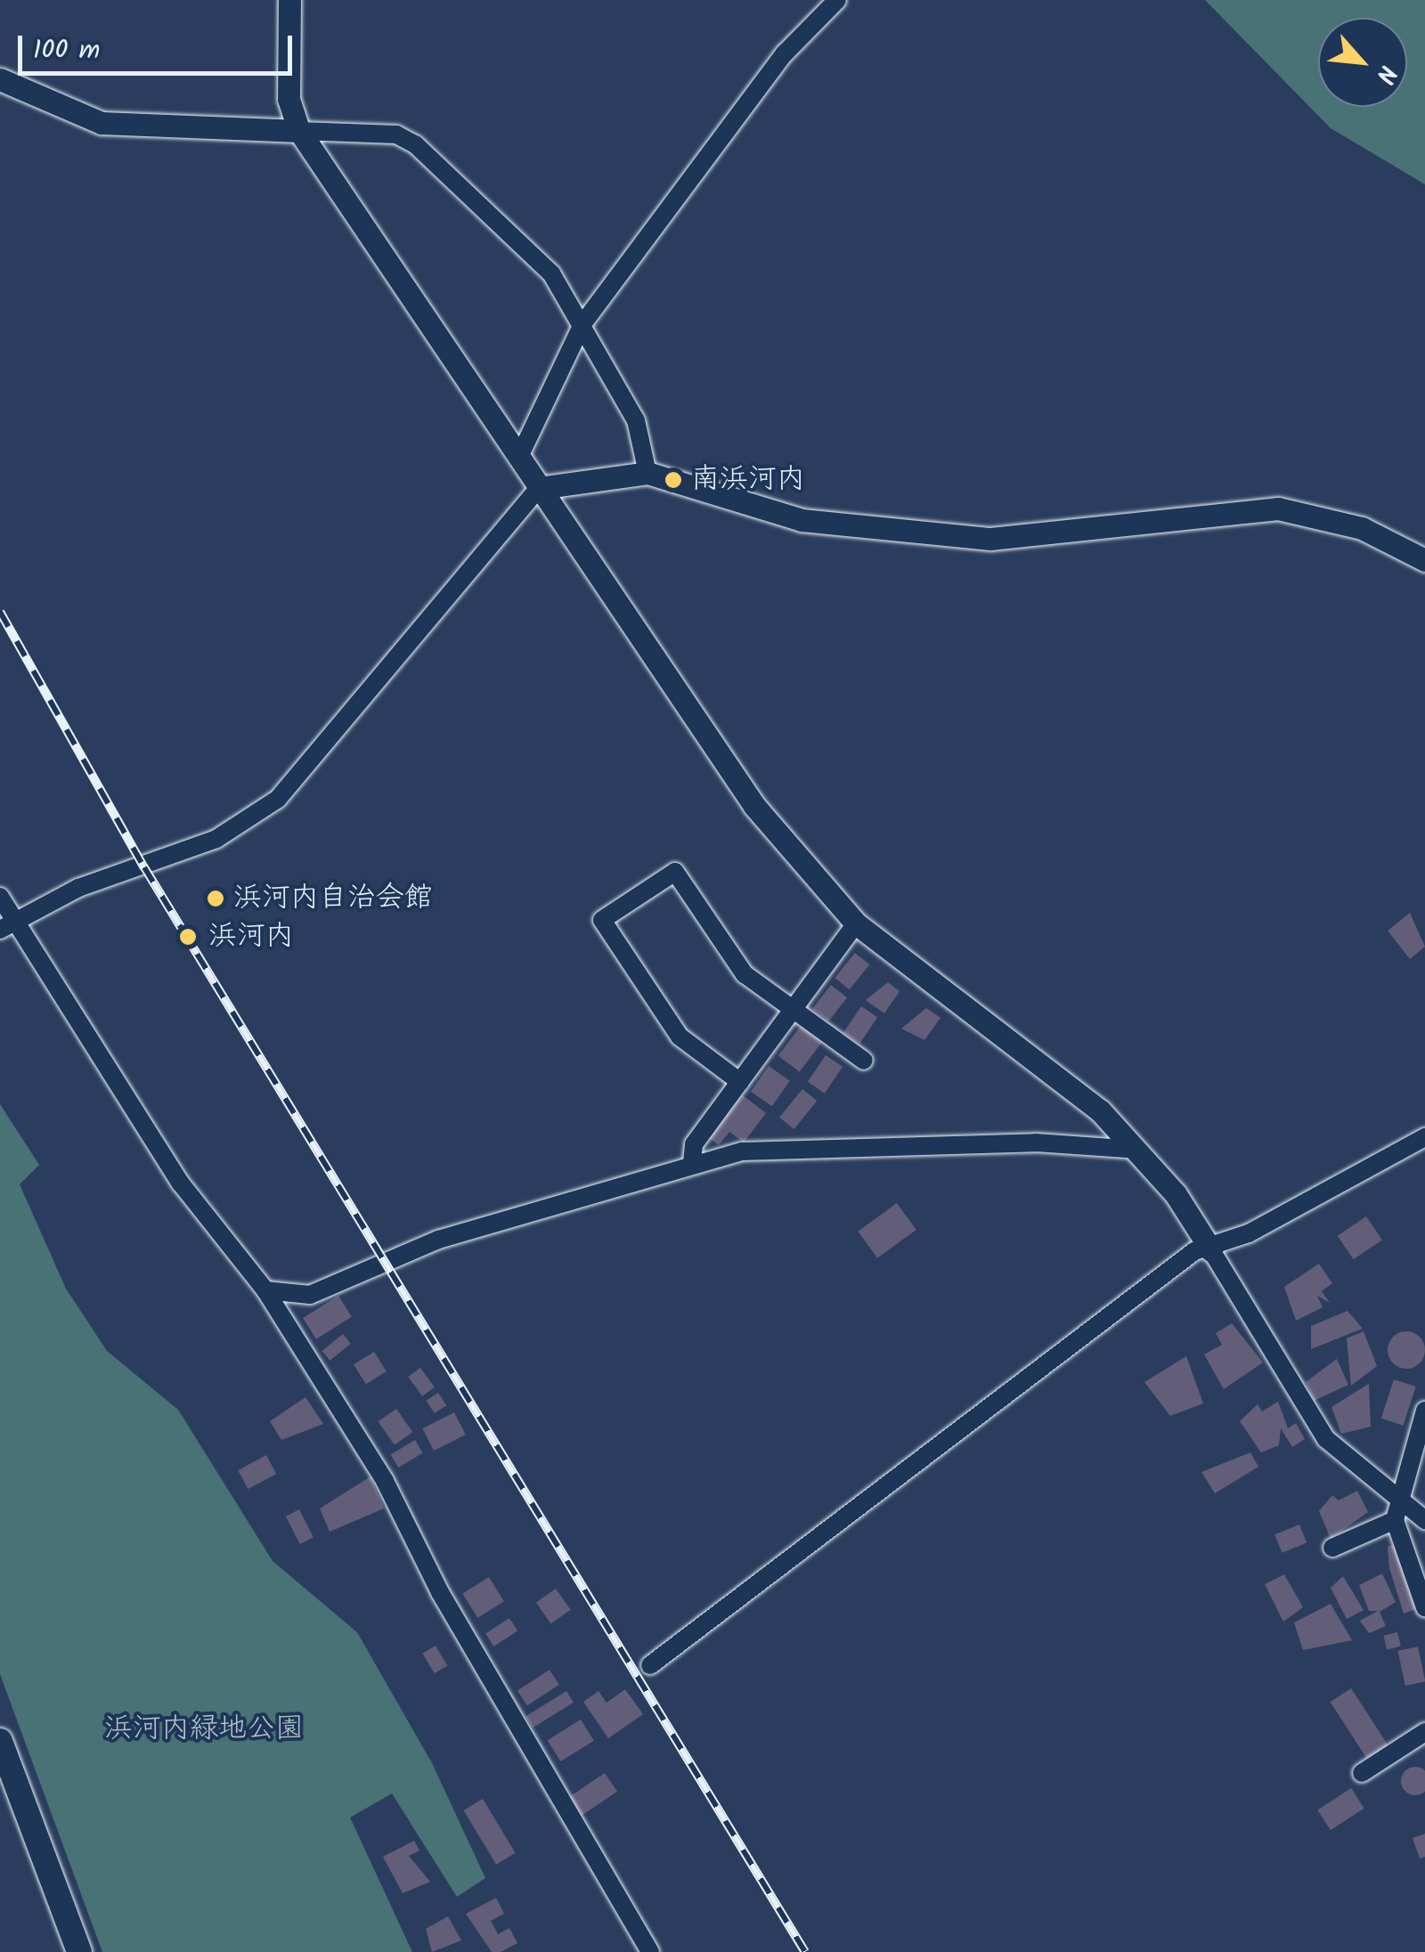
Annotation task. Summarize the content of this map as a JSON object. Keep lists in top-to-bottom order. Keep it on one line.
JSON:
{"parks":["浜河内緑地公園"],"places":["南浜河内","浜河内自治会館","浜河内"],"scale_bar":"100 m","north":"bottom right"}
